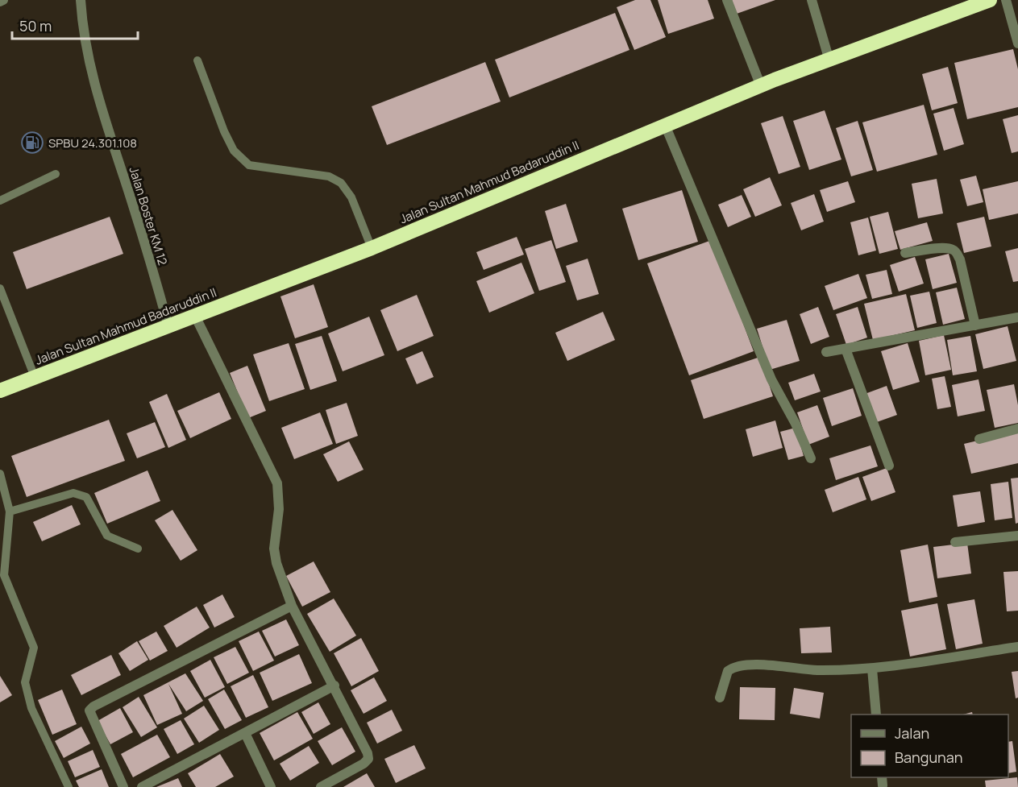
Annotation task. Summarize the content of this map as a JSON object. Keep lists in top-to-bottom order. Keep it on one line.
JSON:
{"streets":{"highway":["Jalan Sultan Mahmud Badaruddin II"],"street":["Jalan Boster KM 12"]},"crossings":[["Jalan Sultan Mahmud Badaruddin II","Jalan Boster KM 12"]],"places":{"fuel station":["SPBU 24.301.108"]},"legend":["Jalan","Bangunan"],"scale_bar":"50 m"}
